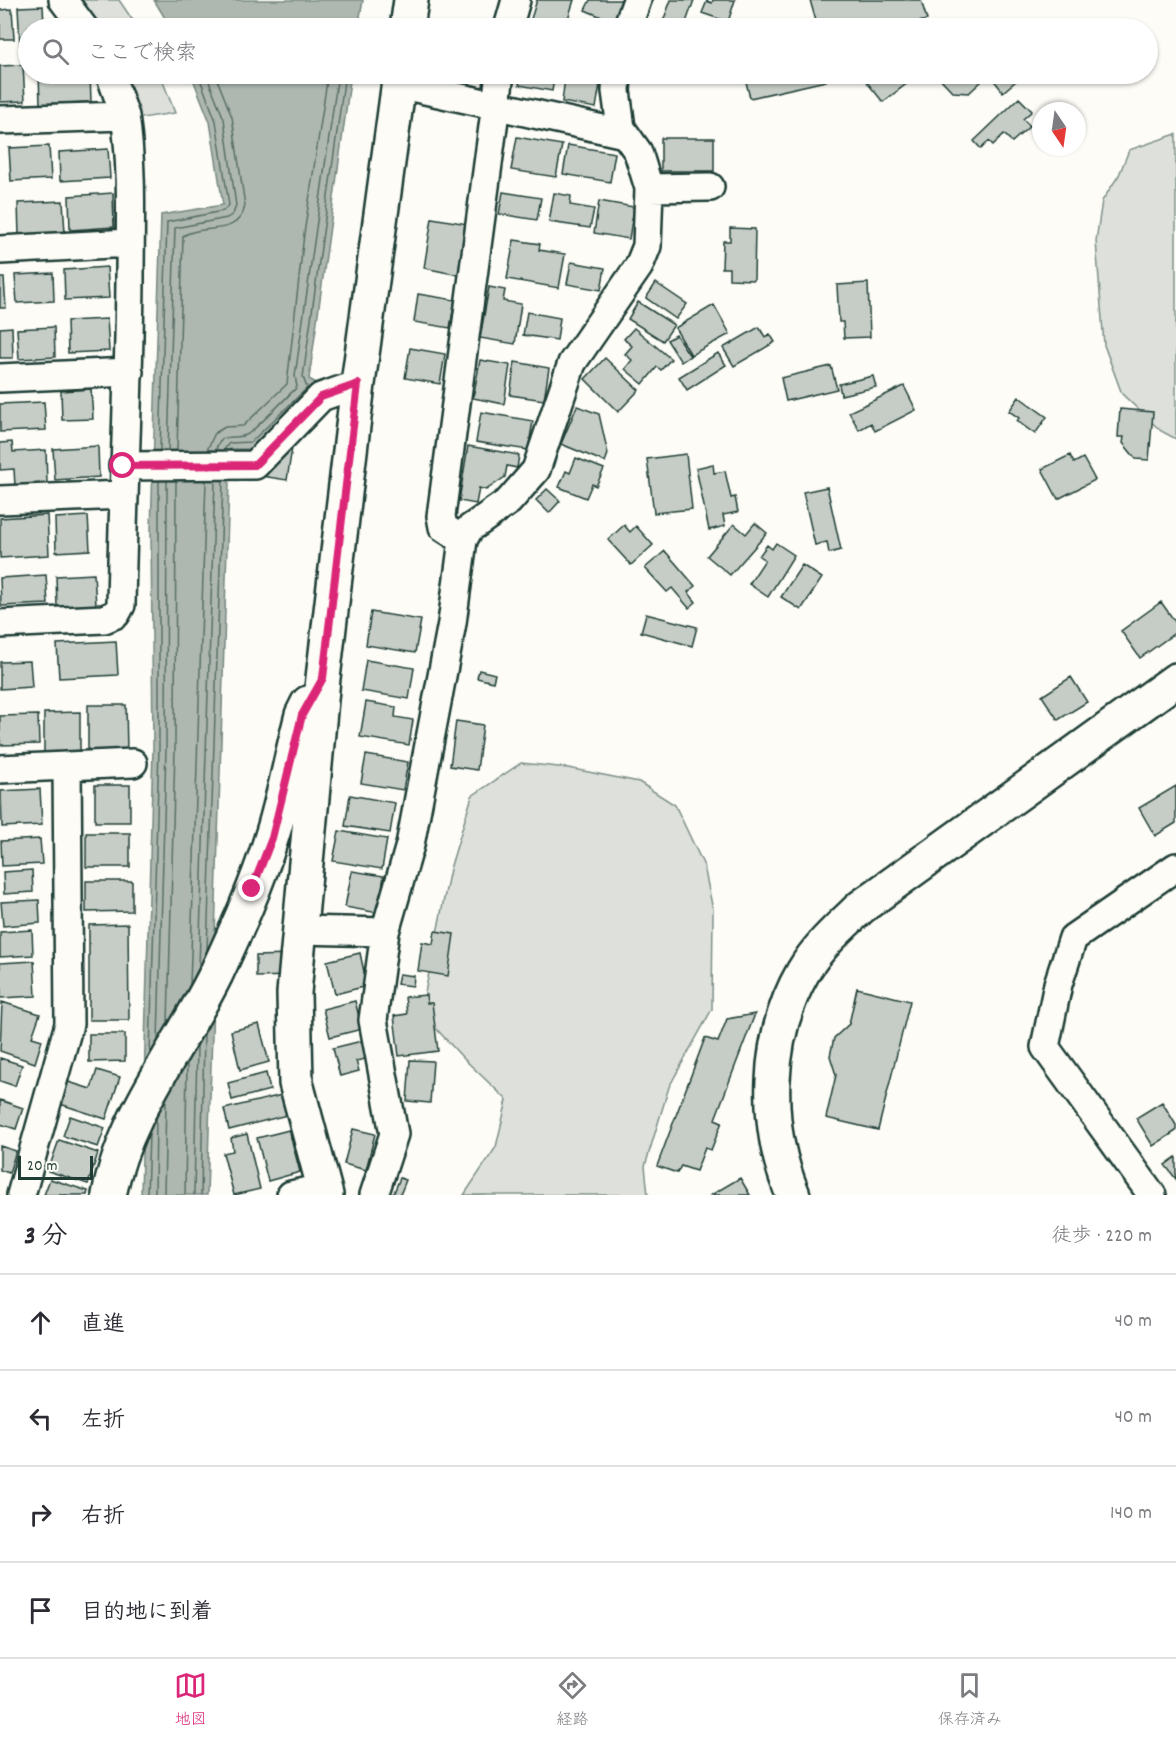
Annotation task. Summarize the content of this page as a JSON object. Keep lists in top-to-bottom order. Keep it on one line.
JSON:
{"scale_bar":"20 m","north":"bottom","page":{"search":"ここで検索","scale":"20 m","heading":["3 分","徒歩 · 220 m"],"list":[["直進","40 m"],["左折","40 m"],["右折","140 m"],"目的地に到着"],"nav":["地図","経路","保存済み"]}}
